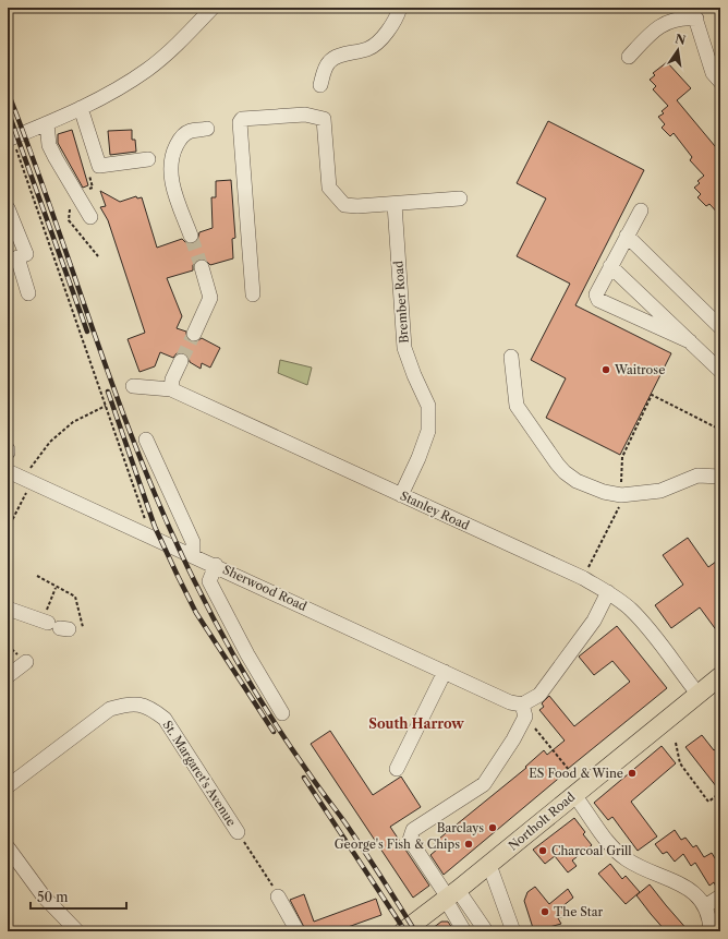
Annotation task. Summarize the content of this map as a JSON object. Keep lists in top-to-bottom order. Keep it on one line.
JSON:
{"streets":{"main road":["Northolt Road"],"street":["Brember Road","Stanley Road","Sherwood Road","St. Margaret's Avenue"]},"crossings":[["Brember Road","Stanley Road"],["Stanley Road","Northolt Road"]],"districts":["South Harrow"],"places":["Waitrose","ES Food & Wine","Barclays","George's Fish & Chips","Charcoal Grill","The Star"],"scale_bar":"50 m","north":"top"}
